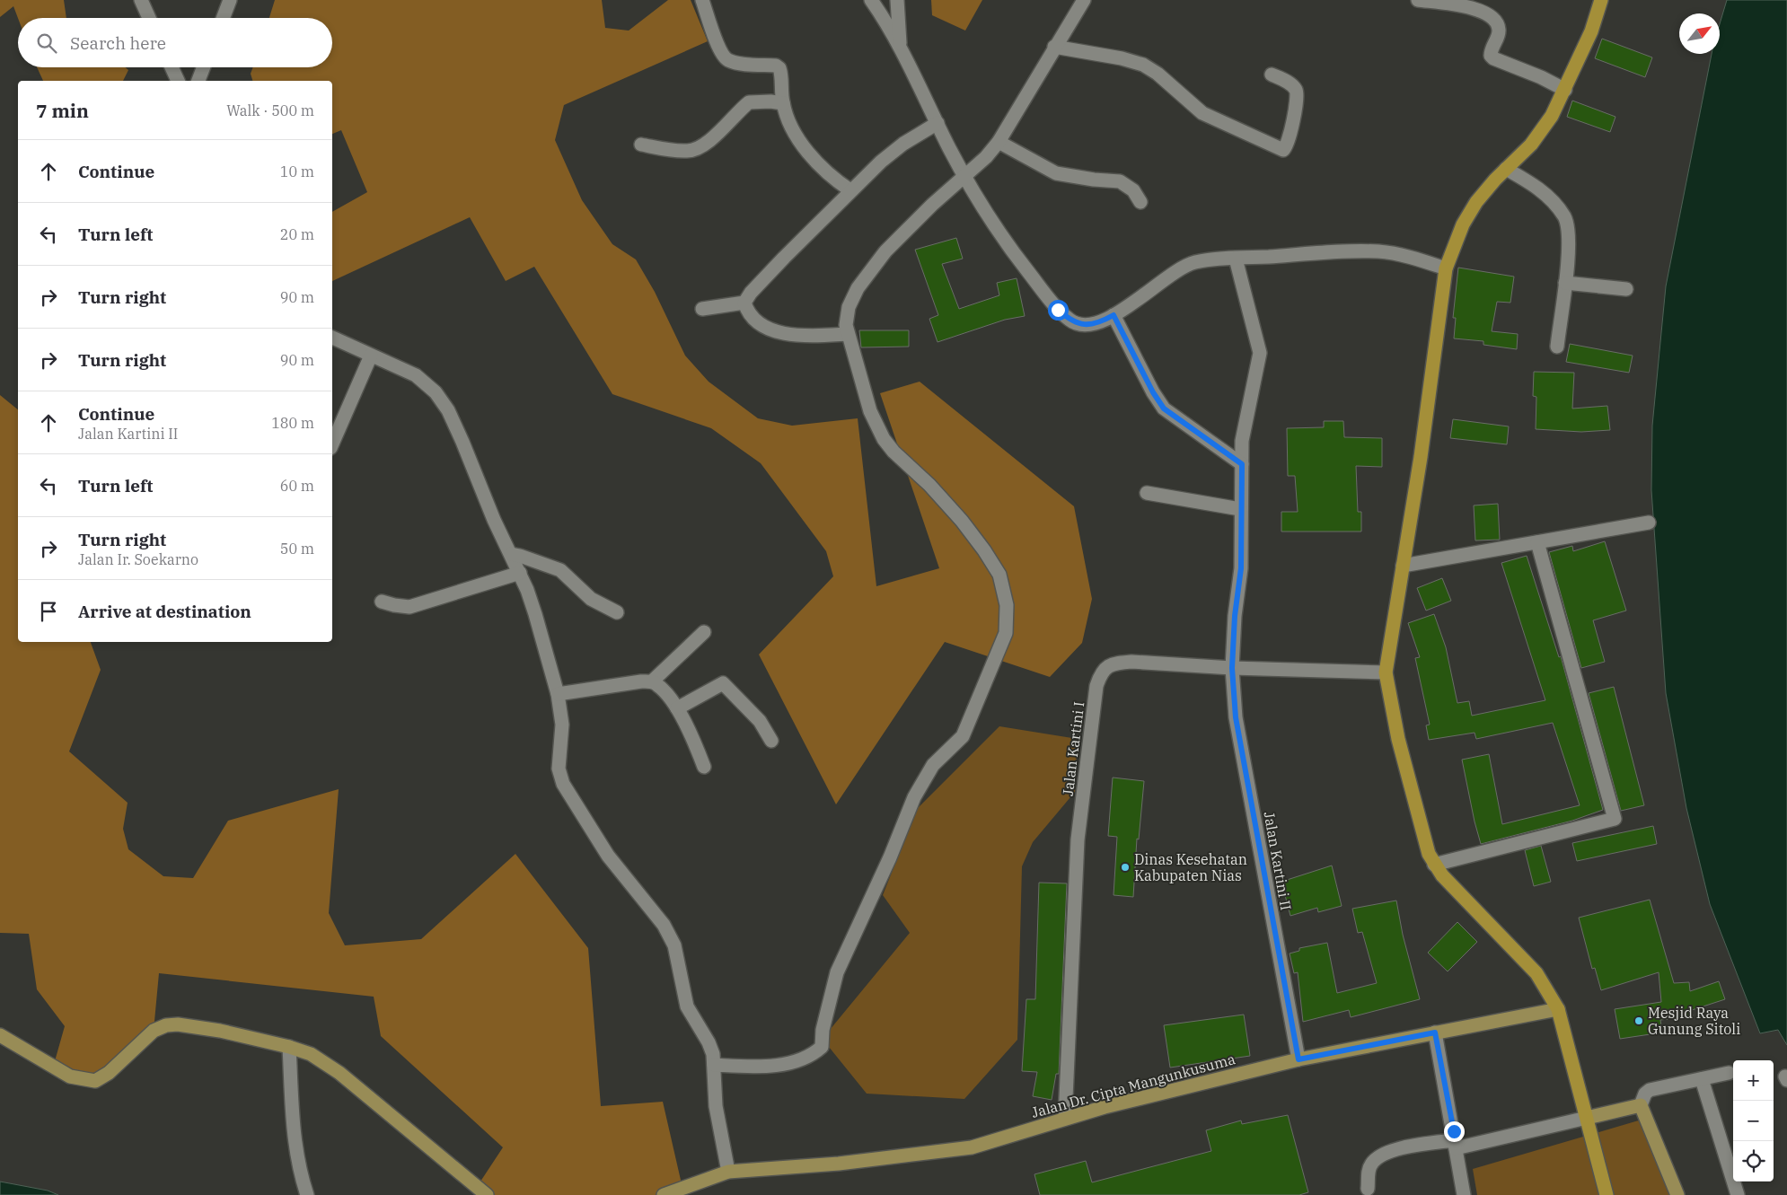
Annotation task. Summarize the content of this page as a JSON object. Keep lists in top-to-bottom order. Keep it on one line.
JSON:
{"streets":{"main road":["Jalan Dr. Cipta Mangunkusuma"],"street":["Jalan Kartini I","Jalan Kartini II"]},"crossings":[["Jalan Kartini I","Jalan Kartini II"],["Jalan Kartini I","Jalan Dr. Cipta Mangunkusuma"],["Jalan Kartini II","Jalan Dr. Cipta Mangunkusuma"]],"places":["Dinas Kesehatan Kabupaten Nias","Mesjid Raya Gunung Sitoli"],"north":"top right","page":{"search":"Search here","heading":["7 min","Walk · 500 m"],"list":[["Continue","10 m"],["Turn left","20 m"],["Turn right","90 m"],["Turn right","90 m"],["Continue","Jalan Kartini II","180 m"],["Turn left","60 m"],["Turn right","Jalan Ir. Soekarno","50 m"],"Arrive at destination"],"map_buttons":["+","−"]}}
